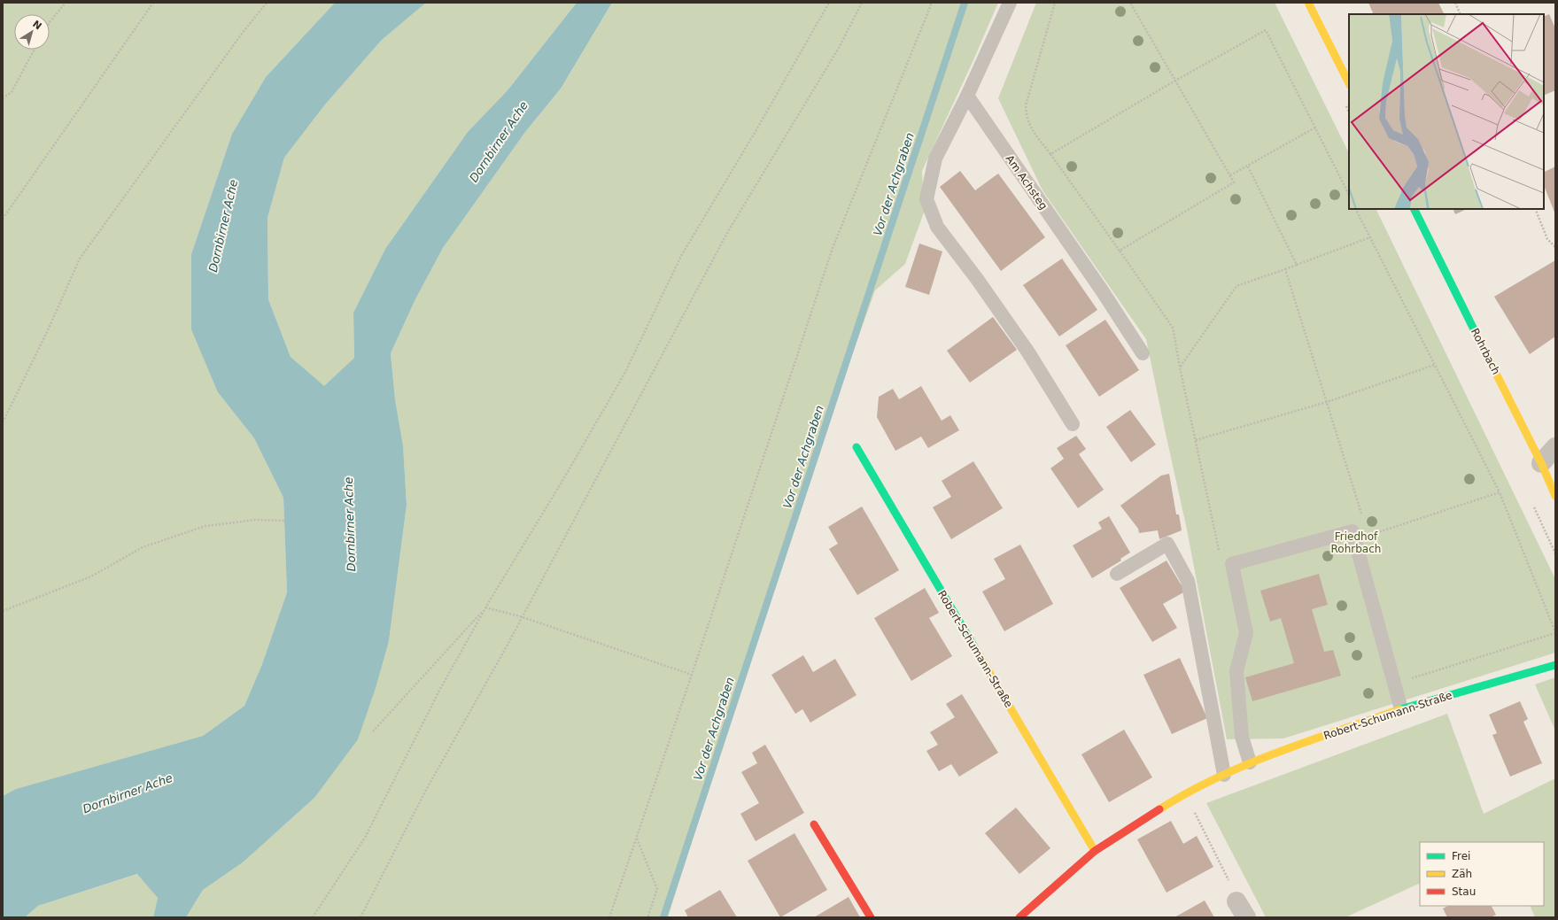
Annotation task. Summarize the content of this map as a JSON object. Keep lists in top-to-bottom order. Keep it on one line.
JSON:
{"streets":{"street":["Rohrbach","Robert-Schumann-Straße"],"lane":["Am Achsteg"]},"water":["Dornbirner Ache","Vor der Achgraben"],"parks":["Friedhof Rohrbach"],"legend":["Frei","Zäh","Stau"],"north":"top right"}
